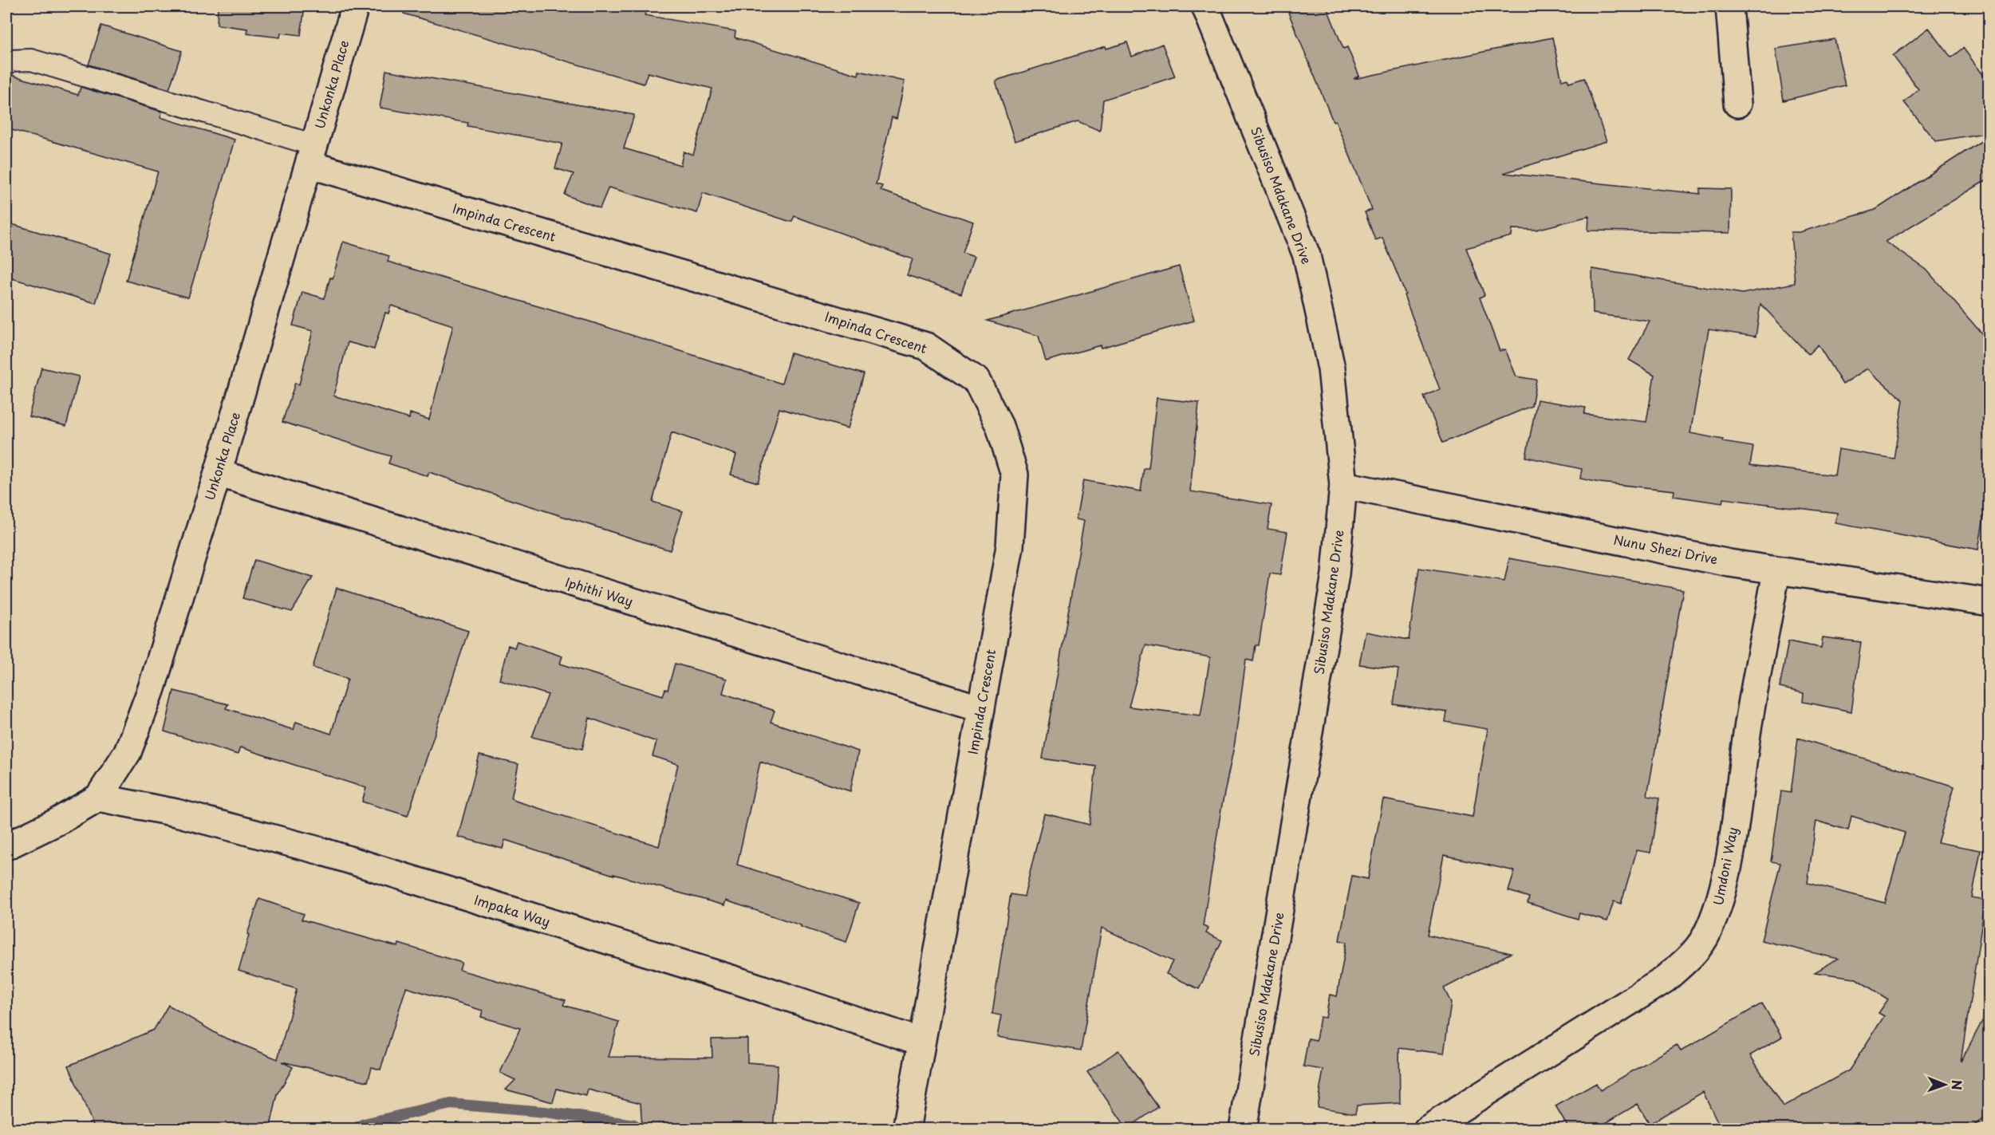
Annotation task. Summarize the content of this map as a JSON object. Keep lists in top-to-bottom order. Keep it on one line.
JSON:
{"streets":{"street":["Unkonka Place","Sibusiso Mdakane Drive","Impinda Crescent","Nunu Shezi Drive","Iphithi Way","Umdoni Way","Impaka Way"]},"crossings":[["Unkonka Place","Impinda Crescent"],["Unkonka Place","Iphithi Way"],["Unkonka Place","Impaka Way"],["Sibusiso Mdakane Drive","Nunu Shezi Drive"],["Impinda Crescent","Iphithi Way"],["Impinda Crescent","Impaka Way"],["Nunu Shezi Drive","Umdoni Way"]],"north":"right"}
